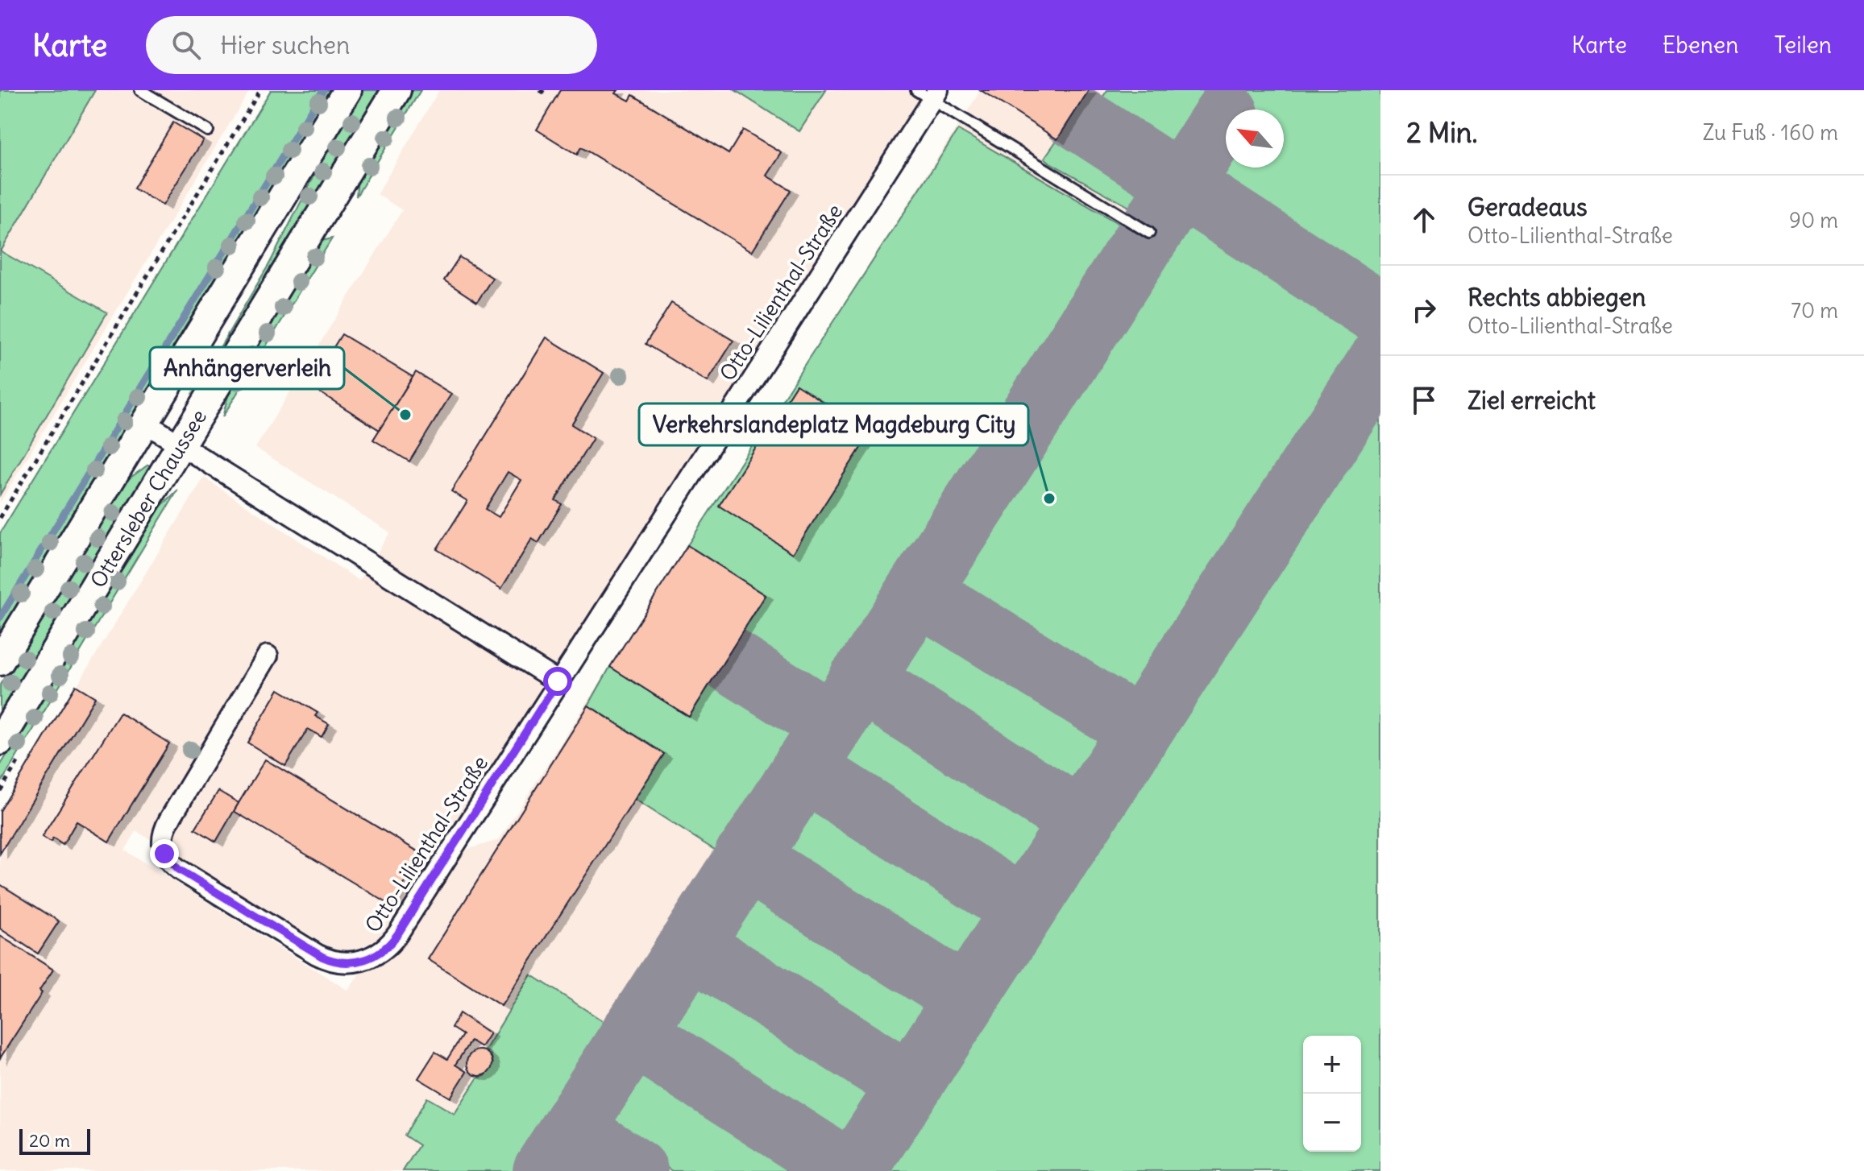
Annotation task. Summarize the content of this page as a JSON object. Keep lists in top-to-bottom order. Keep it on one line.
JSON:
{"streets":{"main road":["Ottersleber Chaussee"],"street":["Otto-Lilienthal-Straße"]},"places":["Anhängerverleih","Verkehrslandeplatz Magdeburg City"],"scale_bar":"20 m","north":"top left","page":{"header":"Karte","search":"Hier suchen","nav":["Karte","Ebenen","Teilen"],"heading":["2 Min.","Zu Fuß · 160 m"],"list":[["Geradeaus","Otto-Lilienthal-Straße","90 m"],["Rechts abbiegen","Otto-Lilienthal-Straße","70 m"],"Ziel erreicht"],"map_buttons":["+","−"],"scale":"20 m"}}
